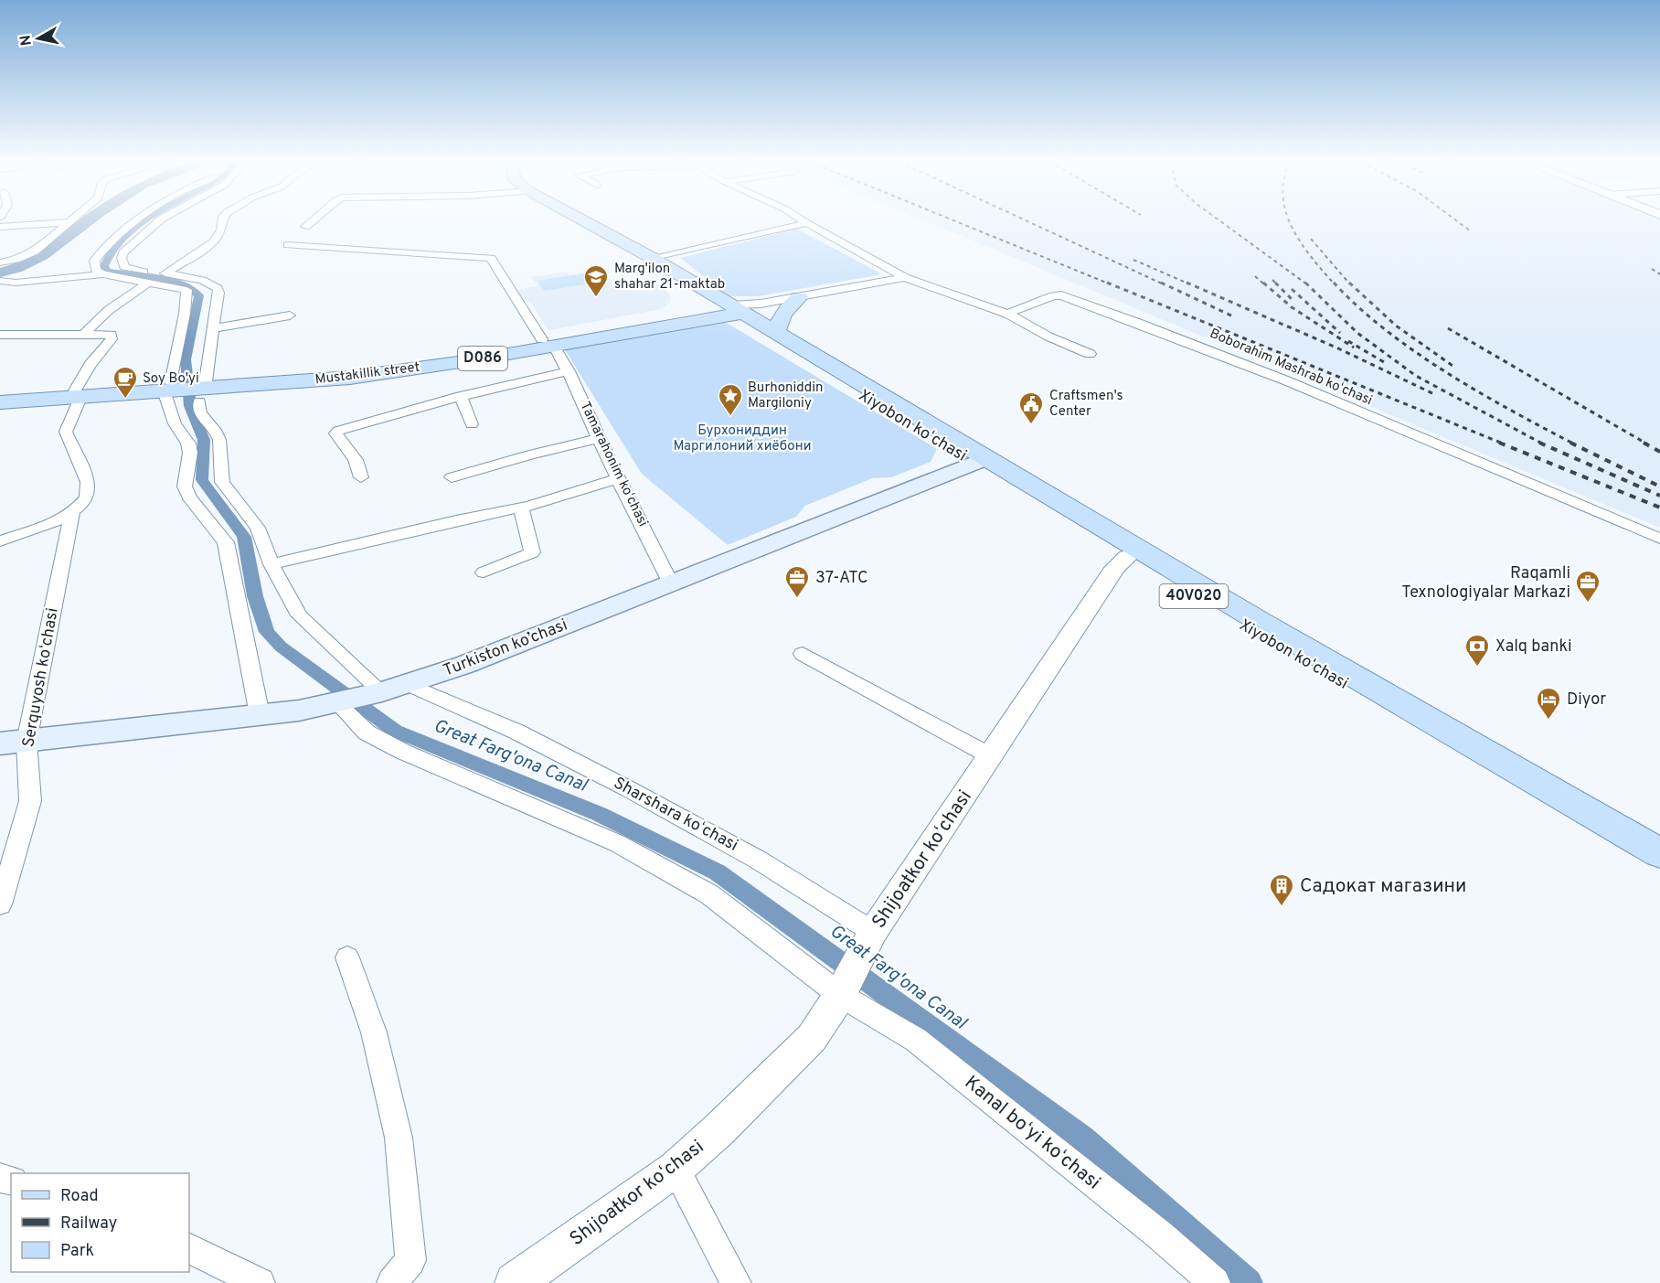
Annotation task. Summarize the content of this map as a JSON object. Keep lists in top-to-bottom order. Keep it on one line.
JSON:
{"streets":{"main road":["D086","Mustakillik street","Xiyobon koʻchasi","40V020","Turkiston ko’chasi"],"street":["Boborahim Mashrab koʻchasi","Tamarahonim koʻchasi","Serquyosh koʻchasi","Sharshara koʻchasi","Shijoatkor koʻchasi","Kanal boʻyi koʻchasi"]},"crossings":[["Mustakillik street","Xiyobon koʻchasi"],["Mustakillik street","Tamarahonim koʻchasi"],["Mustakillik street","Serquyosh koʻchasi"],["Xiyobon koʻchasi","Turkiston ko’chasi"],["Xiyobon koʻchasi","Shijoatkor koʻchasi"],["Tamarahonim koʻchasi","Turkiston ko’chasi"],["Turkiston ko’chasi","Serquyosh koʻchasi"],["Turkiston ko’chasi","Sharshara koʻchasi"],["Turkiston ko’chasi","Kanal boʻyi koʻchasi"],["Sharshara koʻchasi","Shijoatkor koʻchasi"],["Shijoatkor koʻchasi","Kanal boʻyi koʻchasi"]],"water":["Great Farg'ona Canal"],"parks":["Бурхониддин Маргилоний хиёбони"],"places":{"school or university":["Marg'ilon shahar 21-maktab"],"cafe":["Soy Bo'yi"],"place":["Burhoniddin Margiloniy"],"public building":["Craftsmen's Center"],"office":["37-АТС","Raqamli Texnologiyalar Markazi"],"bank":["Xalq banki"],"hotel":["Diyor"],"building":["Садокат магазини"]},"legend":["Road","Railway","Park"],"north":"left"}
